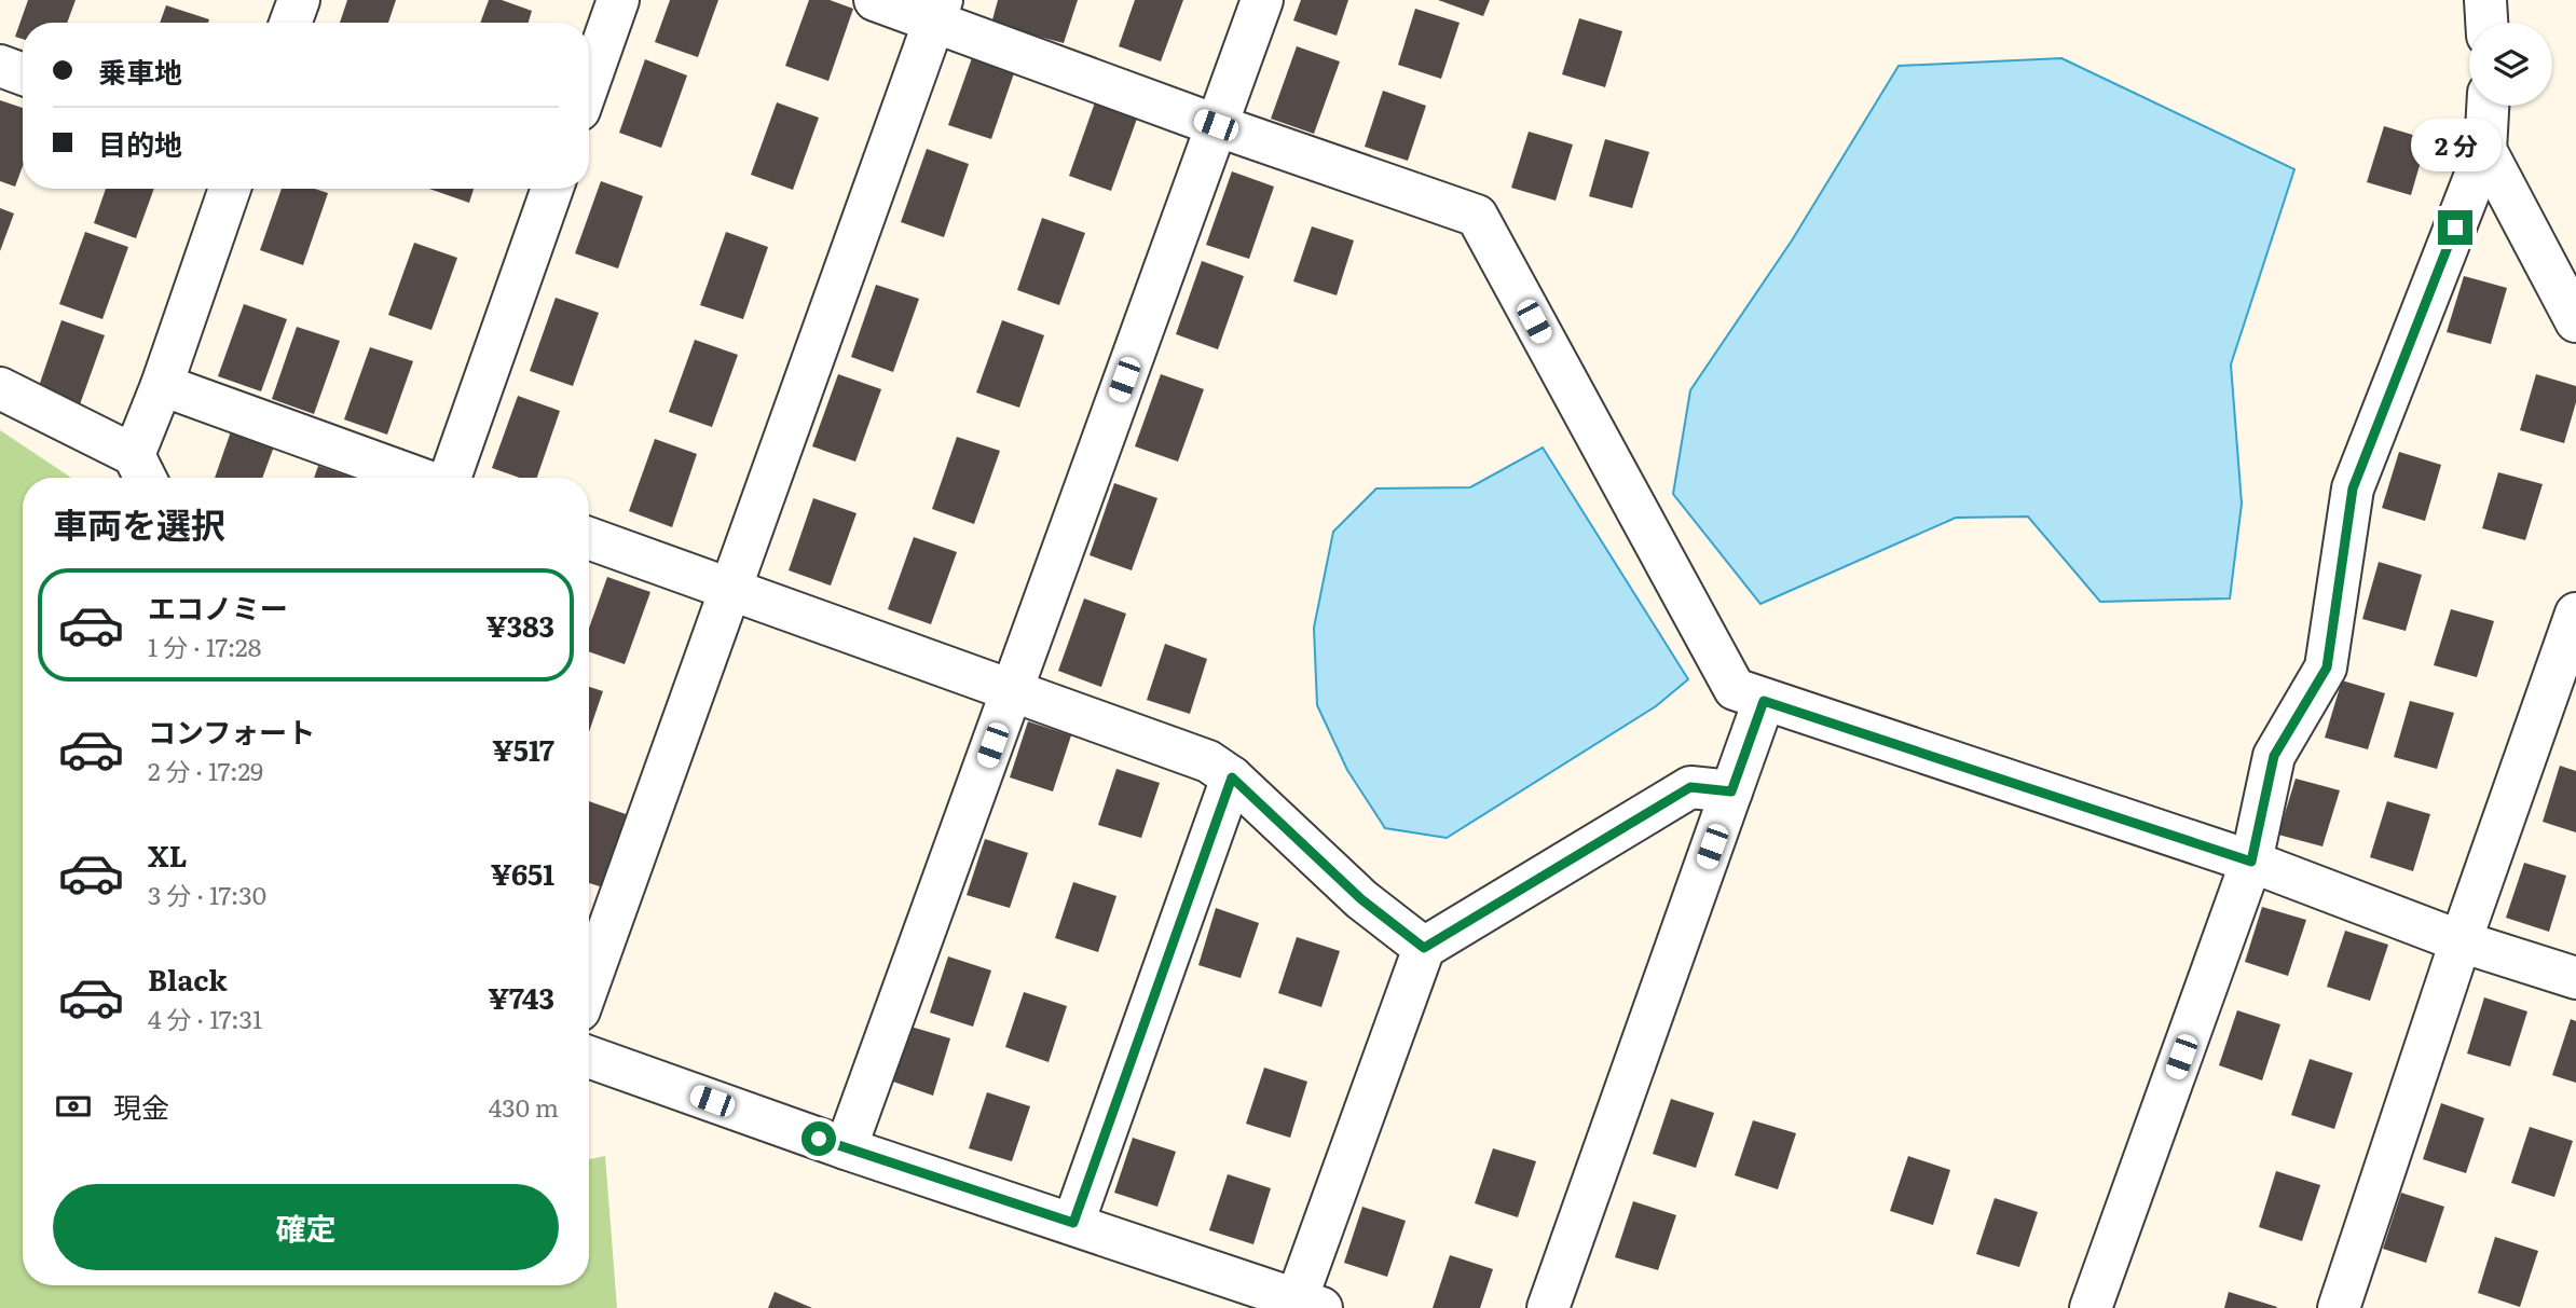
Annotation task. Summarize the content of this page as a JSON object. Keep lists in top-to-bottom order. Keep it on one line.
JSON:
{"page":{"banner":["乗車地","目的地"],"bubble":"2 分","heading":"車両を選択","list":[{"name":"エコノミー","note":"1 分 · 17:28","value":"¥383"},{"name":"コンフォート","note":"2 分 · 17:29","value":"¥517"},{"name":"XL","note":"3 分 · 17:30","value":"¥651"},{"name":"Black","note":"4 分 · 17:31","value":"¥743"}],"pay":["現金","430 m"],"buttons":"確定"}}
